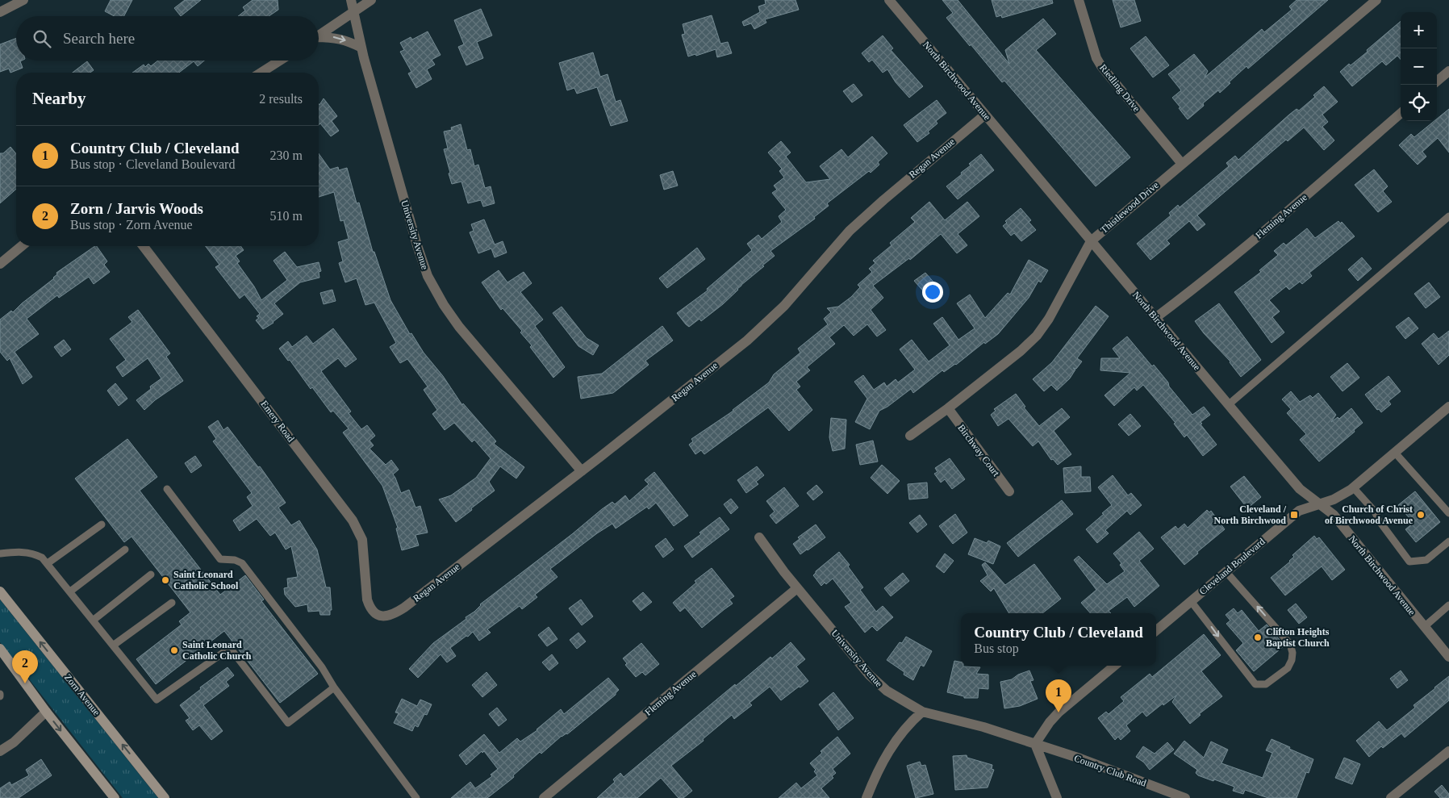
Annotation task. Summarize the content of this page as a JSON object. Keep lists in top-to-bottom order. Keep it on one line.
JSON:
{"streets":{"main road":["Zorn Avenue"],"street":["North Birchwood Avenue","Riedling Drive","Regan Avenue","Thistlewood Drive","Fleming Avenue","University Avenue","Emery Road","Birchway Court","Cleveland Boulevard","Country Club Road"]},"crossings":[["North Birchwood Avenue","Regan Avenue"],["North Birchwood Avenue","Thistlewood Drive"],["North Birchwood Avenue","Fleming Avenue"],["North Birchwood Avenue","Cleveland Boulevard"],["Riedling Drive","Thistlewood Drive"],["Regan Avenue","University Avenue"],["Regan Avenue","Emery Road"],["Thistlewood Drive","Birchway Court"],["Fleming Avenue","University Avenue"],["University Avenue","Country Club Road"]],"places":{"transit":["Cleveland / North Birchwood"],"other":["Church of Christ of Birchwood Avenue","Saint Leonard Catholic School","Clifton Heights Baptist Church","Saint Leonard Catholic Church"]},"page":{"map_buttons":["+","−"],"search":"Search here","heading":["Nearby","2 results"],"list":[{"mark":"1","name":"Country Club / Cleveland","note":"Bus stop · Cleveland Boulevard","value":"230 m"},{"mark":"2","name":"Zorn / Jarvis Woods","note":"Bus stop · Zorn Avenue","value":"510 m"}],"popup":["Country Club / Cleveland","Bus stop"],"pins":["2","1"]}}
